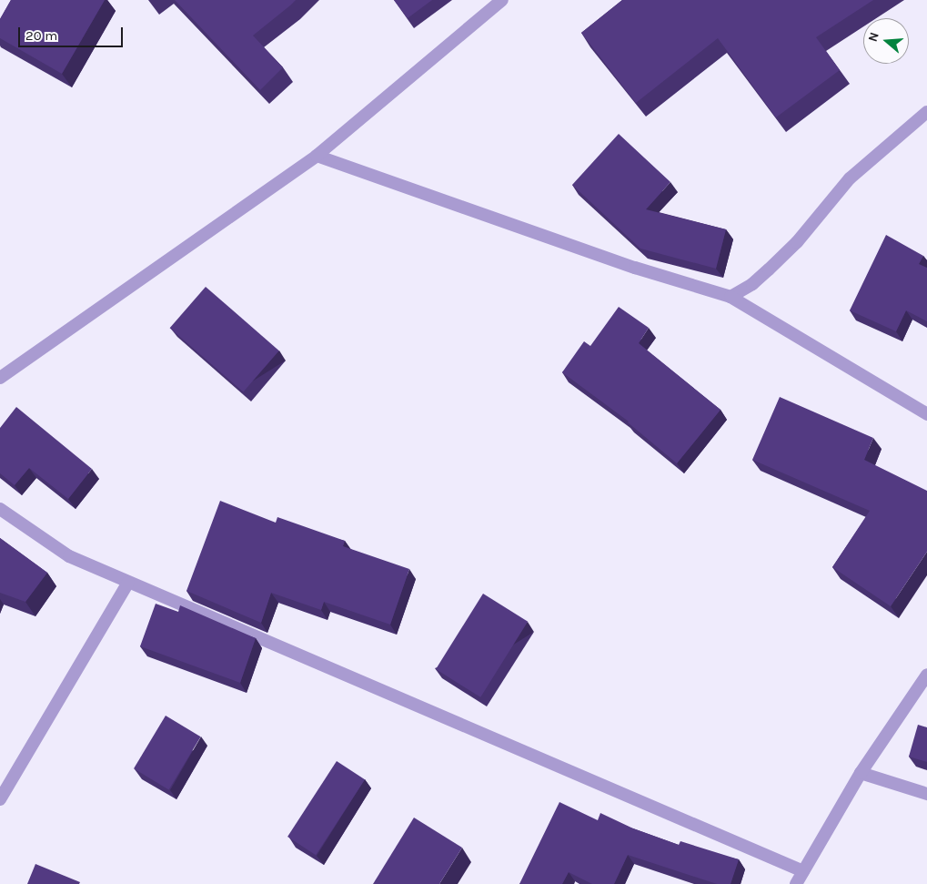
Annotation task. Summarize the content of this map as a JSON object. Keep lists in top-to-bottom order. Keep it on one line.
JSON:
{"scale_bar":"20 m","north":"left"}
